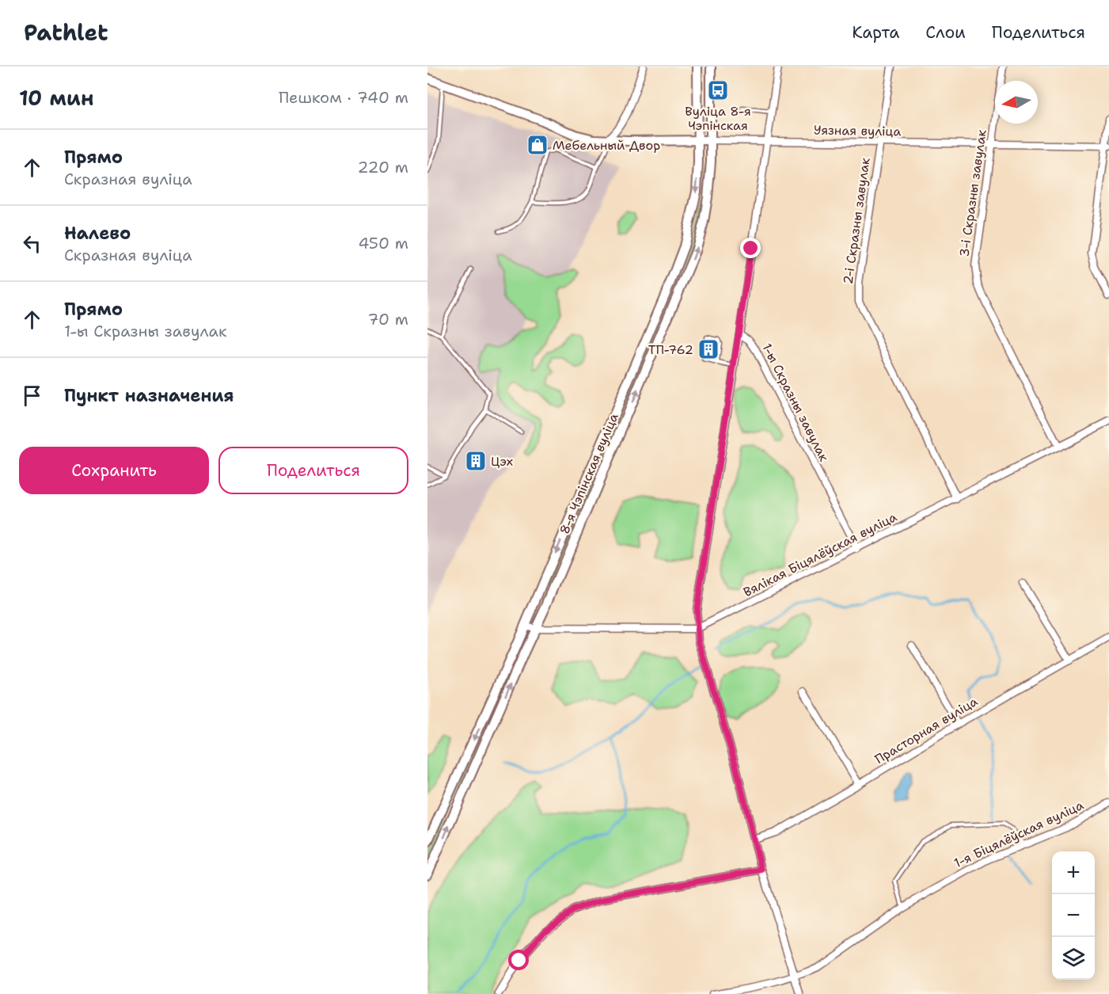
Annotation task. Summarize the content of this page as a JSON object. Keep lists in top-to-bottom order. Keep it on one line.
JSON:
{"streets":{"main road":["Уязная вуліца","8-я Чэпінская вуліца"],"street":["3-і Скразны завулак","2-і Скразны завулак","1-ы Скразны завулак","Вялікая Біцялёўская вуліца","Прасторная вуліца","1-я Біцялёўская вуліца"]},"crossings":[["Уязная вуліца","3-і Скразны завулак"],["Уязная вуліца","2-і Скразны завулак"],["Уязная вуліца","8-я Чэпінская вуліца"],["3-і Скразны завулак","Вялікая Біцялёўская вуліца"],["2-і Скразны завулак","Вялікая Біцялёўская вуліца"],["1-ы Скразны завулак","Вялікая Біцялёўская вуліца"],["8-я Чэпінская вуліца","Вялікая Біцялёўская вуліца"]],"places":{"bus stop":["Вуліца 8-я Чэпінская"],"shop":["Мебельный Двор"],"building":["ТП-762","Цэх"]},"north":"left","page":{"header":"Pathlet","nav":["Карта","Слои","Поделиться"],"heading":["10 мин","Пешком · 740 m"],"list":[["Прямо","Скразная вуліца","220 m"],["Налево","Скразная вуліца","450 m"],["Прямо","1-ы Скразны завулак","70 m"],"Пункт назначения"],"buttons":["Сохранить","Поделиться"],"map_buttons":["+","−"]}}
